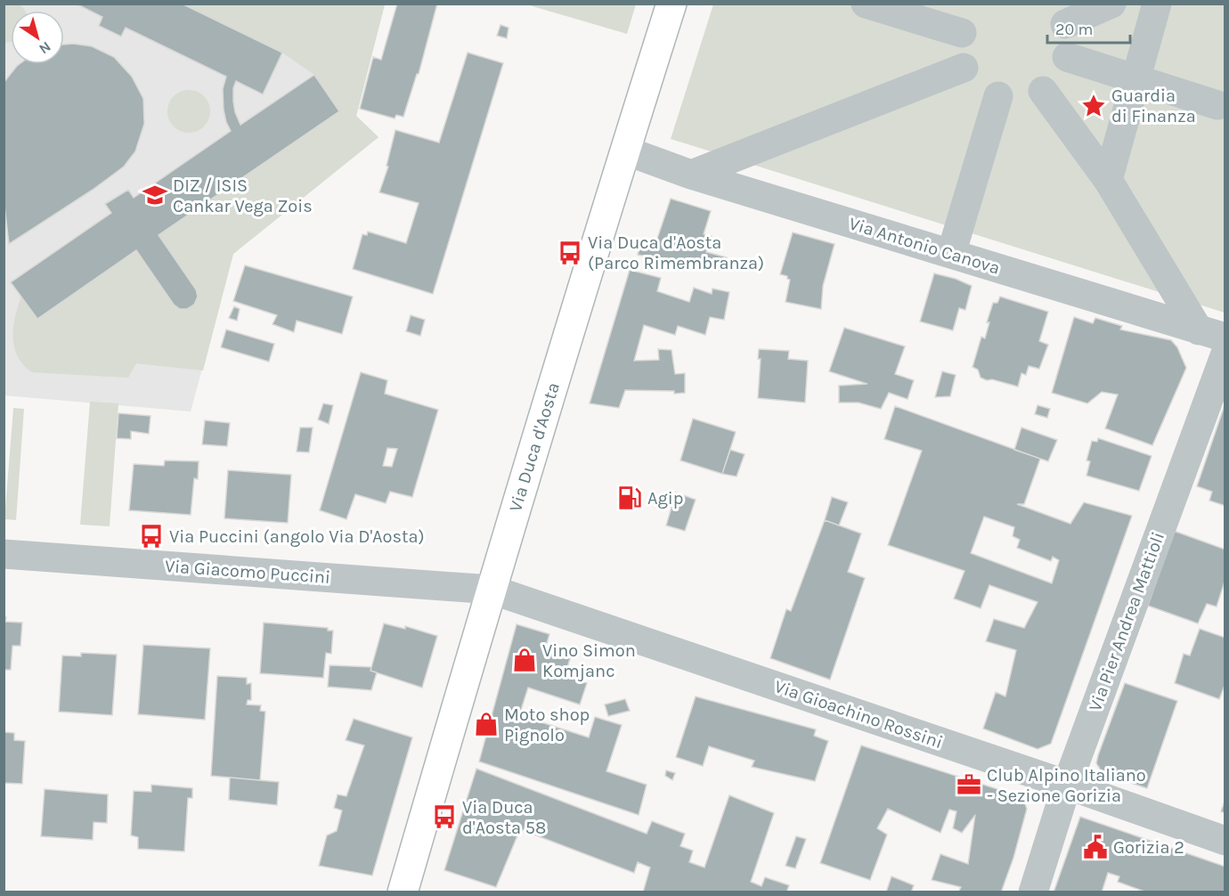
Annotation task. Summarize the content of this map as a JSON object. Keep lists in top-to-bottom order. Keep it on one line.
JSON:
{"streets":{"main road":["Via Duca d'Aosta"],"street":["Via Antonio Canova","Via Giacomo Puccini","Via Pier Andrea Mattioli","Via Gioachino Rossini"]},"crossings":[["Via Antonio Canova","Via Duca d'Aosta"],["Via Duca d'Aosta","Via Giacomo Puccini"],["Via Duca d'Aosta","Via Gioachino Rossini"],["Via Giacomo Puccini","Via Gioachino Rossini"],["Via Pier Andrea Mattioli","Via Gioachino Rossini"]],"places":{"place":["Guardia di Finanza"],"school or university":["DIZ / ISIS Cankar Vega Zois"],"bus stop":["Via Duca d'Aosta (Parco Rimembranza)","Via Puccini (angolo Via D'Aosta)","Via Duca d'Aosta 58"],"fuel station":["Agip"],"shop":["Vino Simon Komjanc","Moto shop Pignolo"],"office":["Club Alpino Italiano - Sezione Gorizia"],"public building":["Gorizia 2"]},"scale_bar":"20 m","north":"bottom right"}
